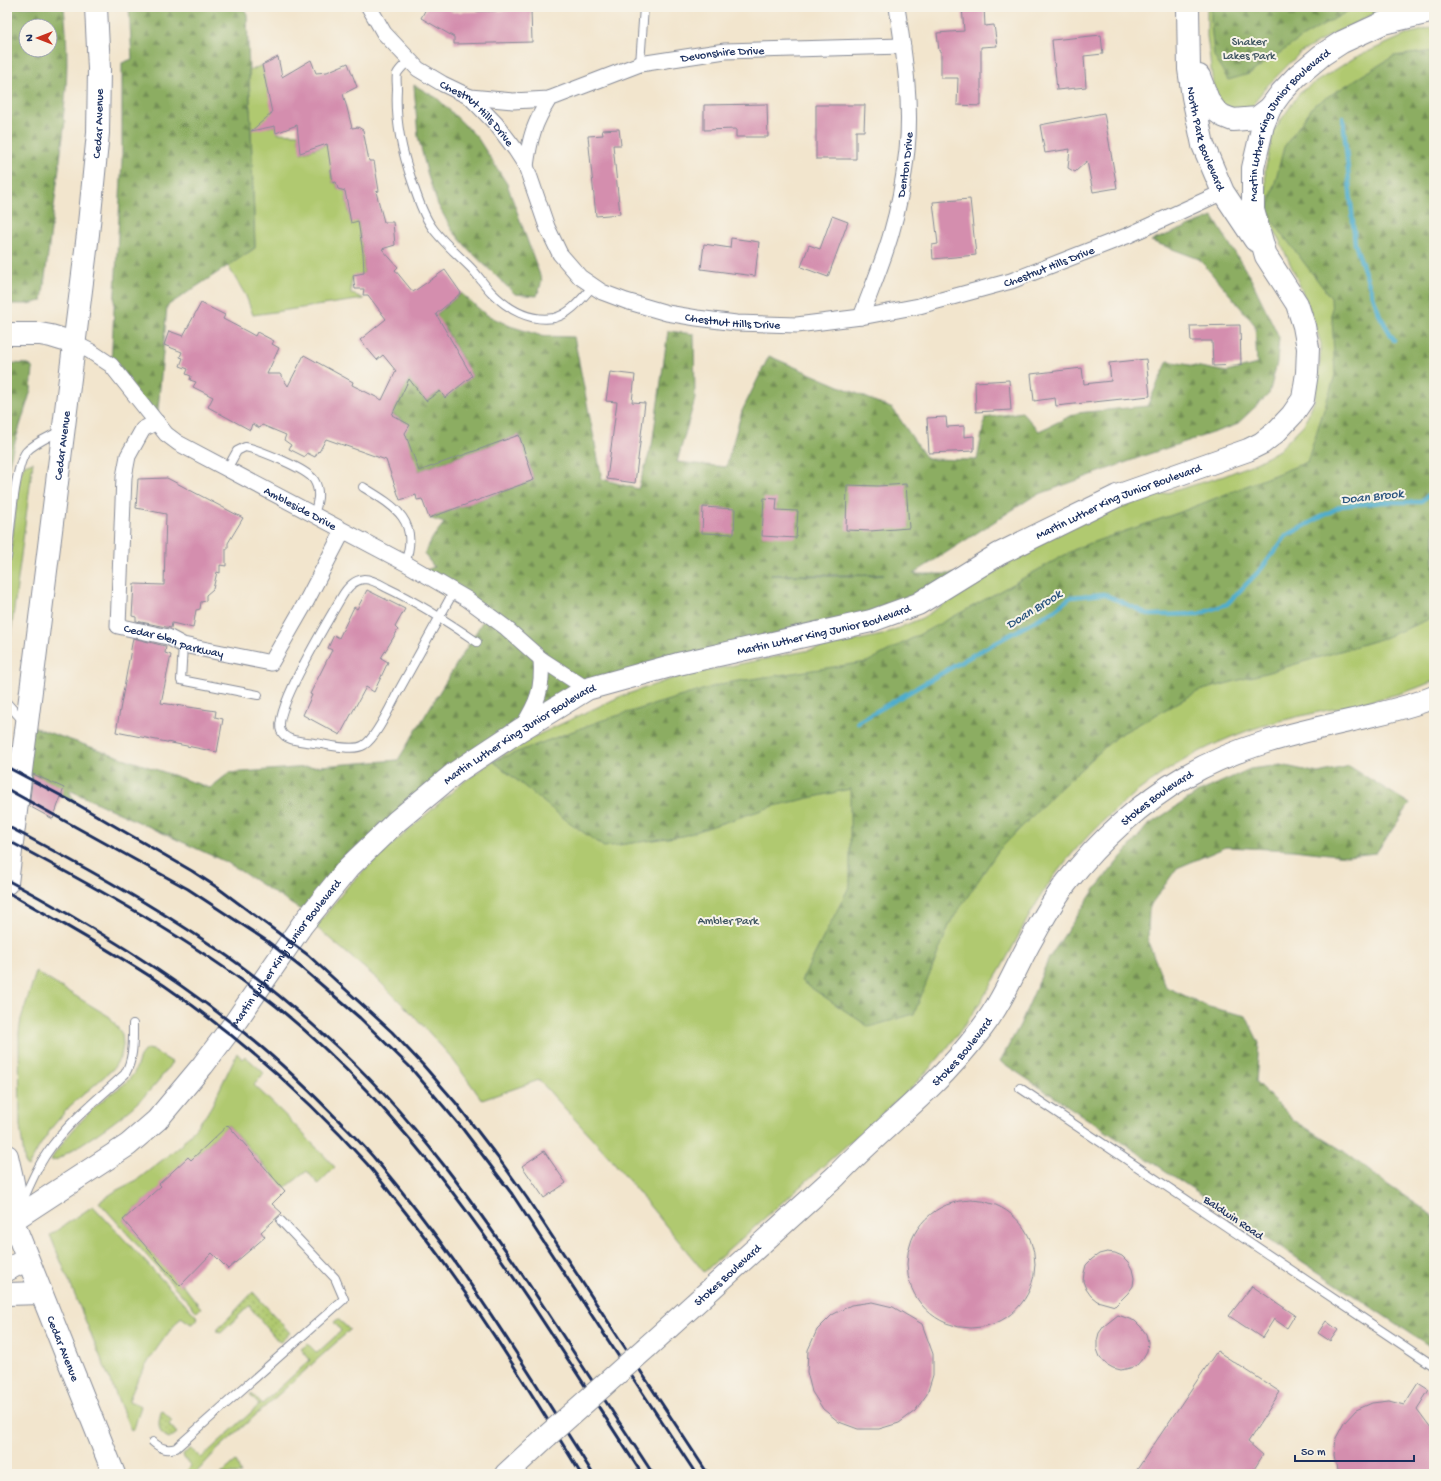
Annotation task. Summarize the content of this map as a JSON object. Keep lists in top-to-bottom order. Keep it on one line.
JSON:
{"streets":{"main road":["Cedar Avenue","Martin Luther King Junior Boulevard","North Park Boulevard","Stokes Boulevard"],"street":["Devonshire Drive","Chestnut Hills Drive","Denton Drive","Ambleside Drive","Cedar Glen Parkway"],"lane":["Baldwin Road"]},"crossings":[["Devonshire Drive","Chestnut Hills Drive"],["Devonshire Drive","Denton Drive"],["Chestnut Hills Drive","North Park Boulevard"],["Chestnut Hills Drive","Denton Drive"],["Cedar Avenue","Martin Luther King Junior Boulevard"],["Cedar Avenue","Ambleside Drive"],["Martin Luther King Junior Boulevard","North Park Boulevard"],["Martin Luther King Junior Boulevard","Ambleside Drive"],["Ambleside Drive","Cedar Glen Parkway"]],"water":["Doan Brook"],"parks":["Shaker Lakes Park","Ambler Park"],"scale_bar":"50 m","north":"left"}
